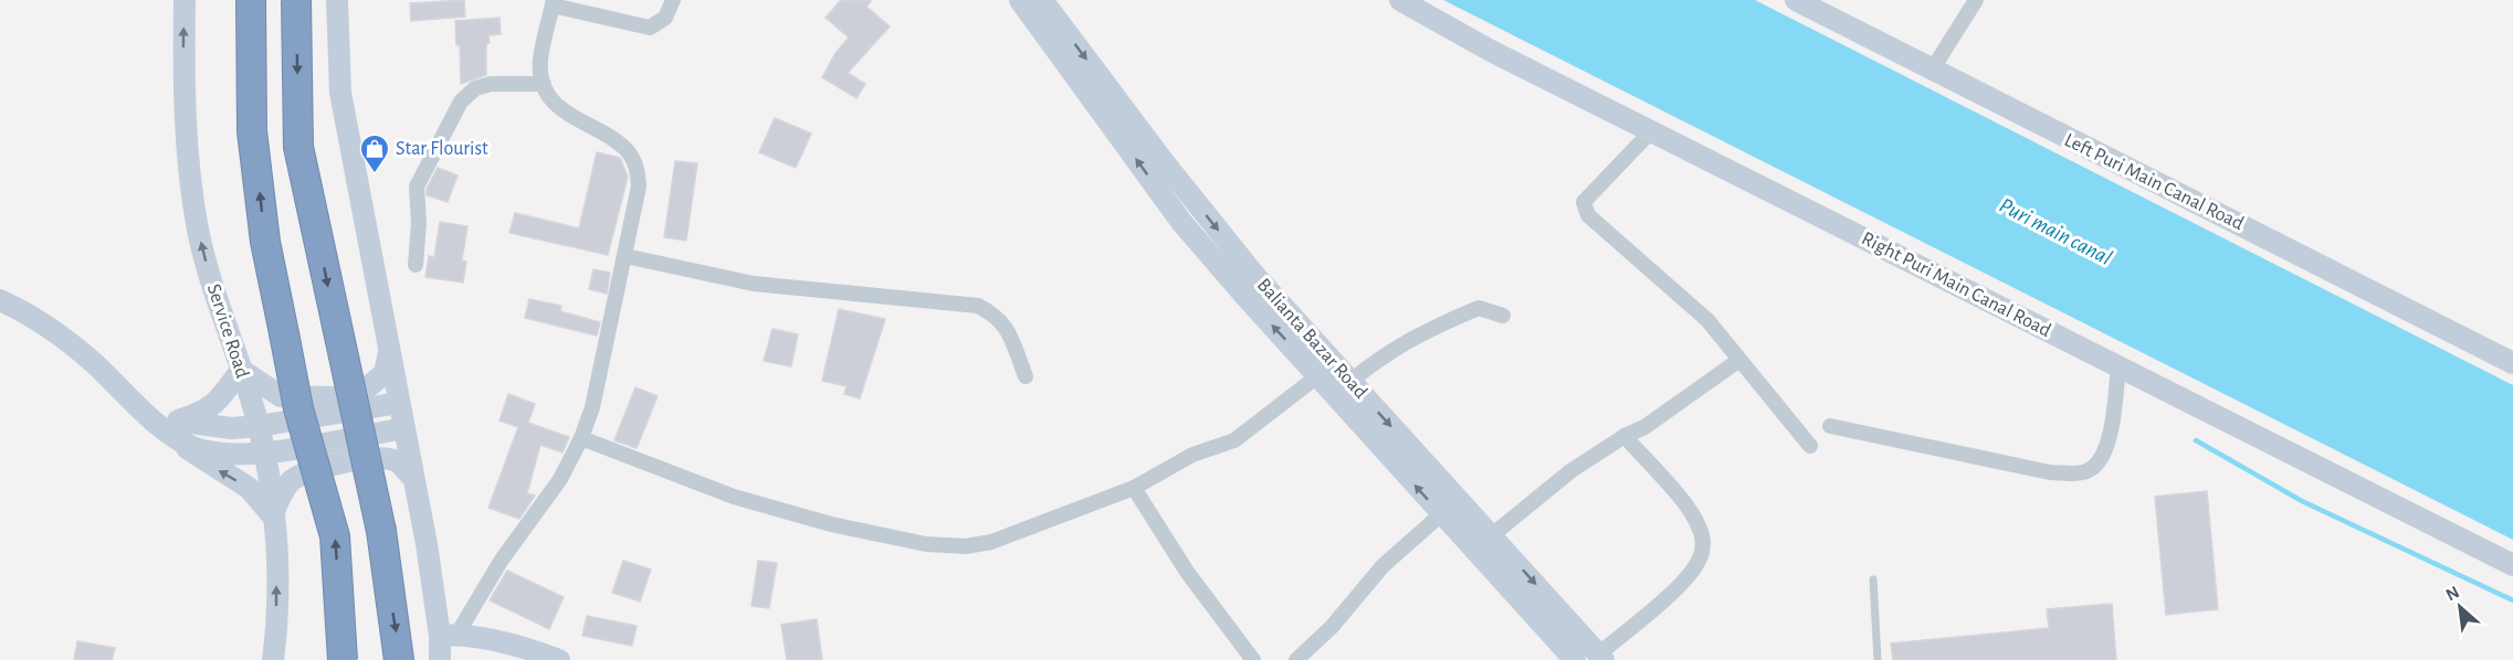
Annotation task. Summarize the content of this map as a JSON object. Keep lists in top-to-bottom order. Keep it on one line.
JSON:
{"streets":{"street":["Left Puri Main Canal Road","Right Puri Main Canal Road","Service Road","Balianta Bazar Road"]},"water":["Puri main canal"],"places":{"shop":["Star Flourist"]},"north":"top left"}
